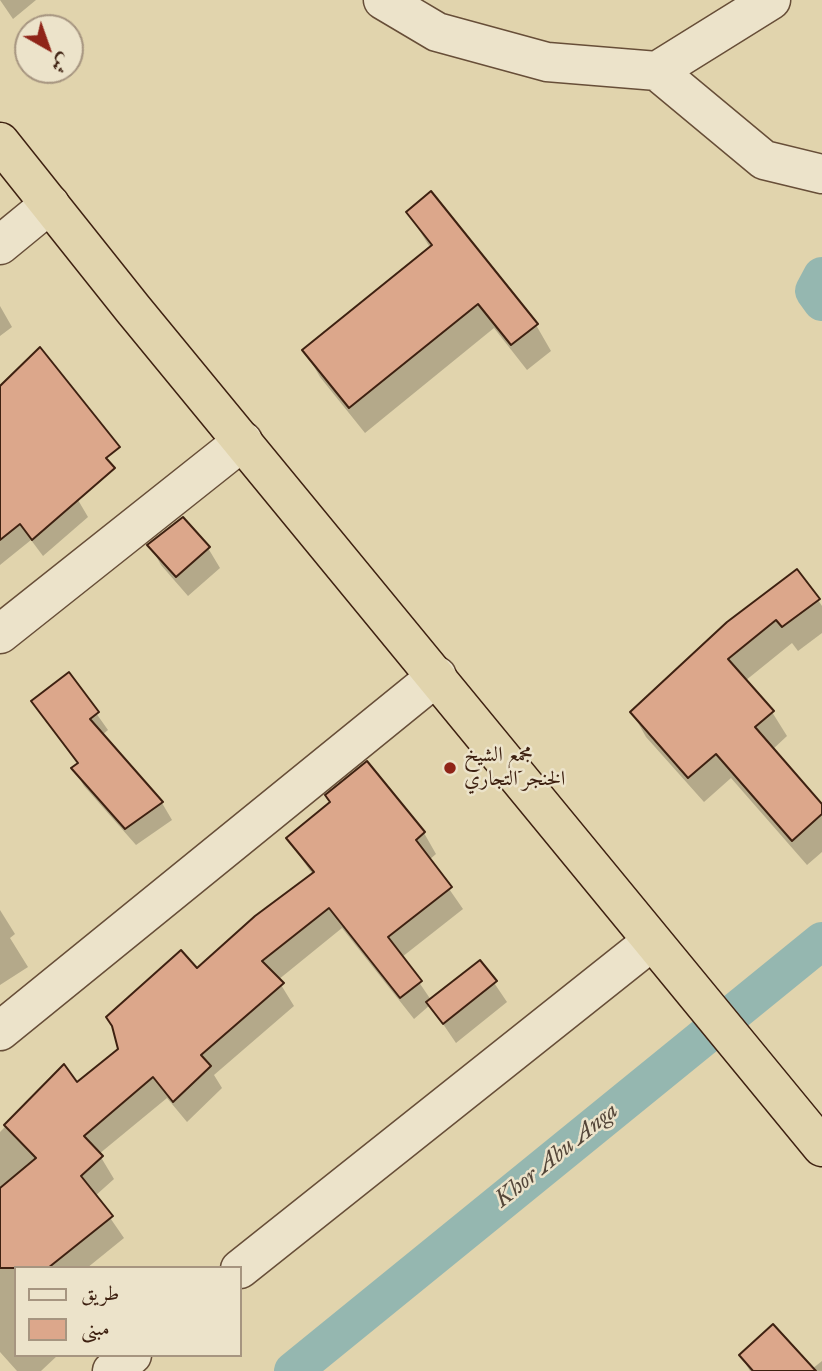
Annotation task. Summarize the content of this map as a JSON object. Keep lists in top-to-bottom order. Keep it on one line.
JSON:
{"water":["Khor Abu Anga"],"places":["مجمع الشيخ الخنجر التجاري"],"legend":["طريق","مبنى"],"north":"bottom right"}
